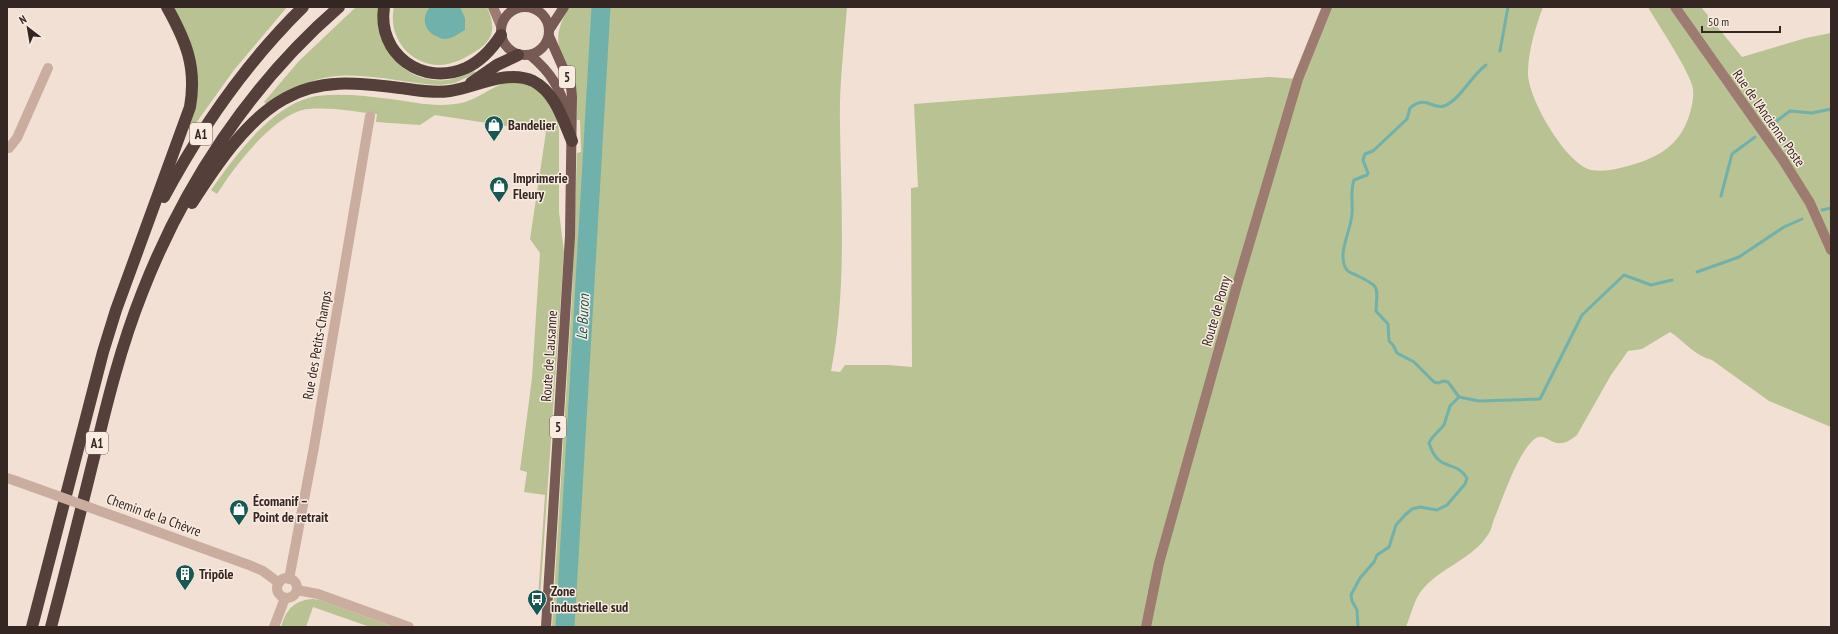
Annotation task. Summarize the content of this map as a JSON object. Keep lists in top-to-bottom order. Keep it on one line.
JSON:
{"streets":{"highway":["A1"],"main road":["5","Route de Lausanne"],"street":["Rue de l'Ancienne Poste","Route de Pomy","Rue des Petits-Champs","Chemin de la Chèvre"]},"crossings":[["Rue des Petits-Champs","Chemin de la Chèvre"]],"water":["Le Buron"],"places":{"shop":["Bandelier","Imprimerie Fleury","Écomanif – Point de retrait"],"building":["Tripōle"],"bus stop":["Zone industrielle sud"]},"scale_bar":"50 m","north":"top left"}
